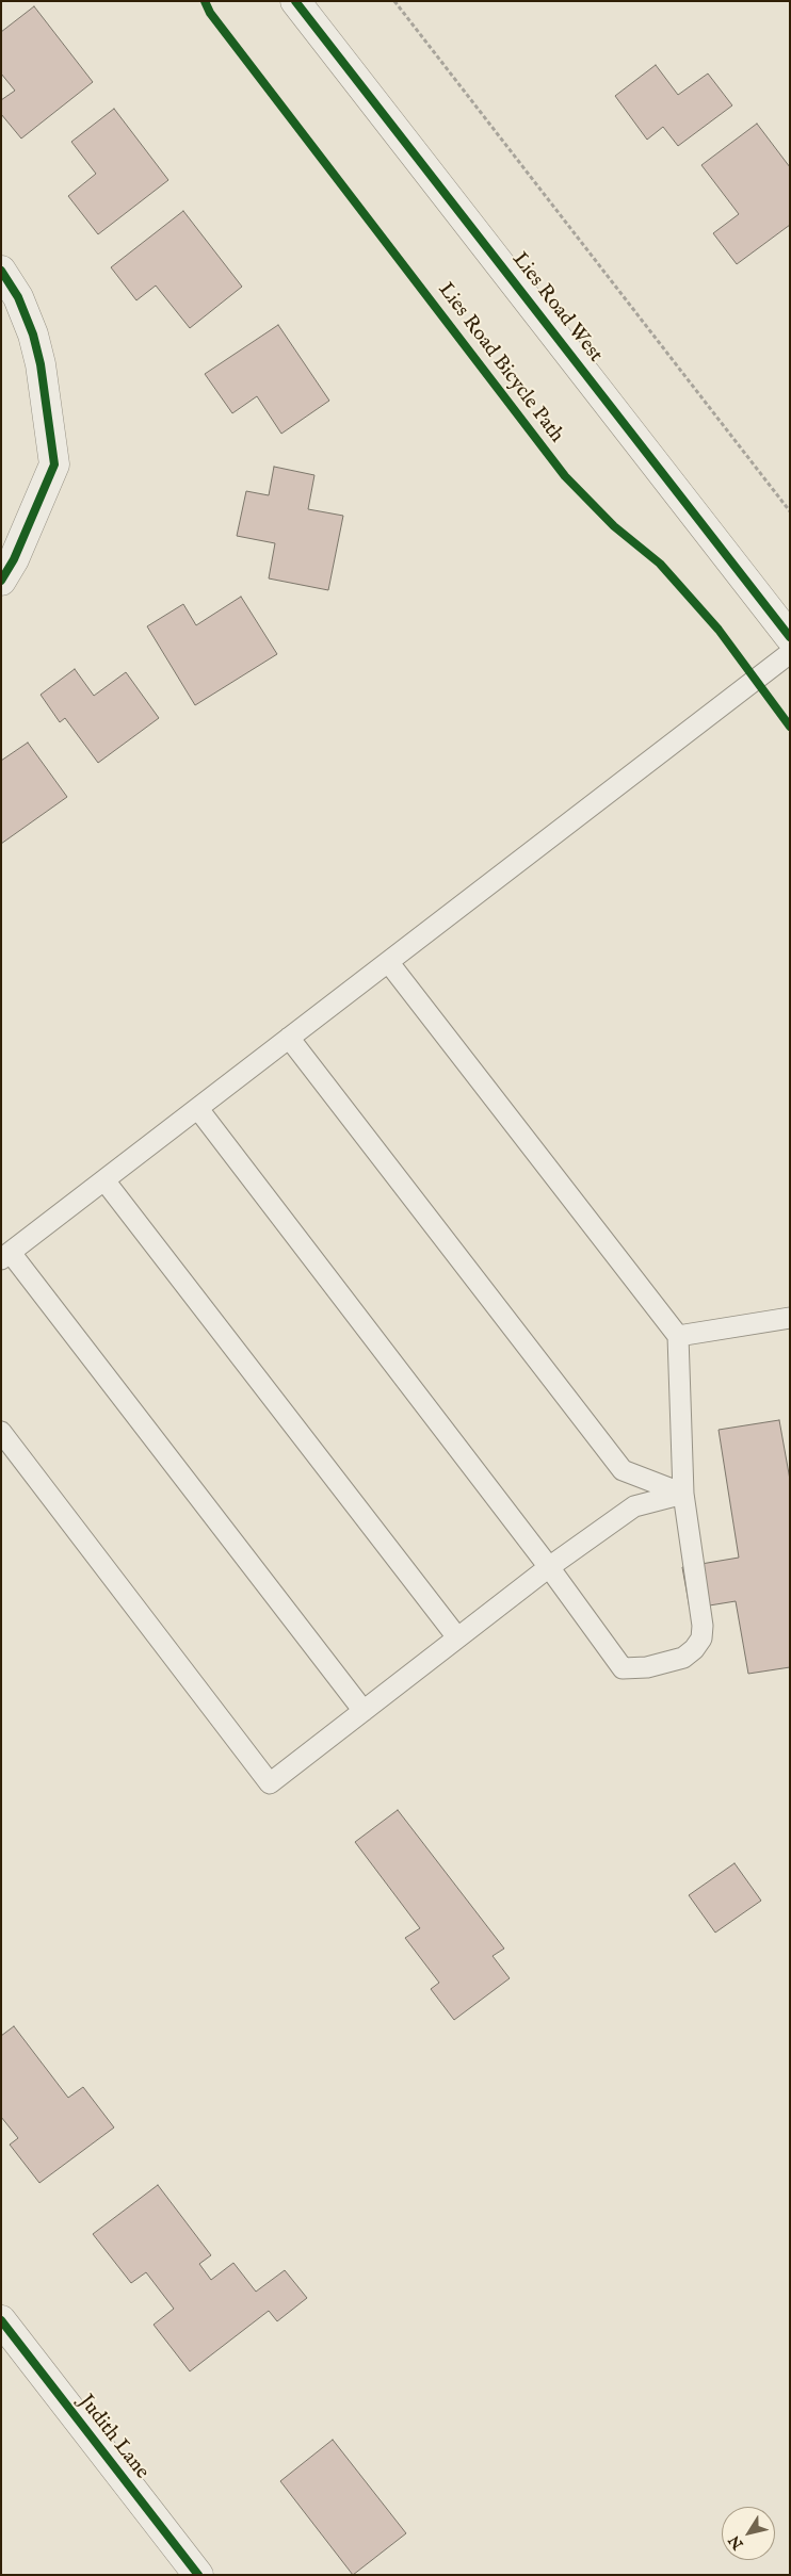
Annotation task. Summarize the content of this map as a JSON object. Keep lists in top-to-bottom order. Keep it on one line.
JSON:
{"streets":{"street":["Lies Road West","Judith Lane"],"cycle path":["Lies Road Bicycle Path"]},"north":"bottom left"}
